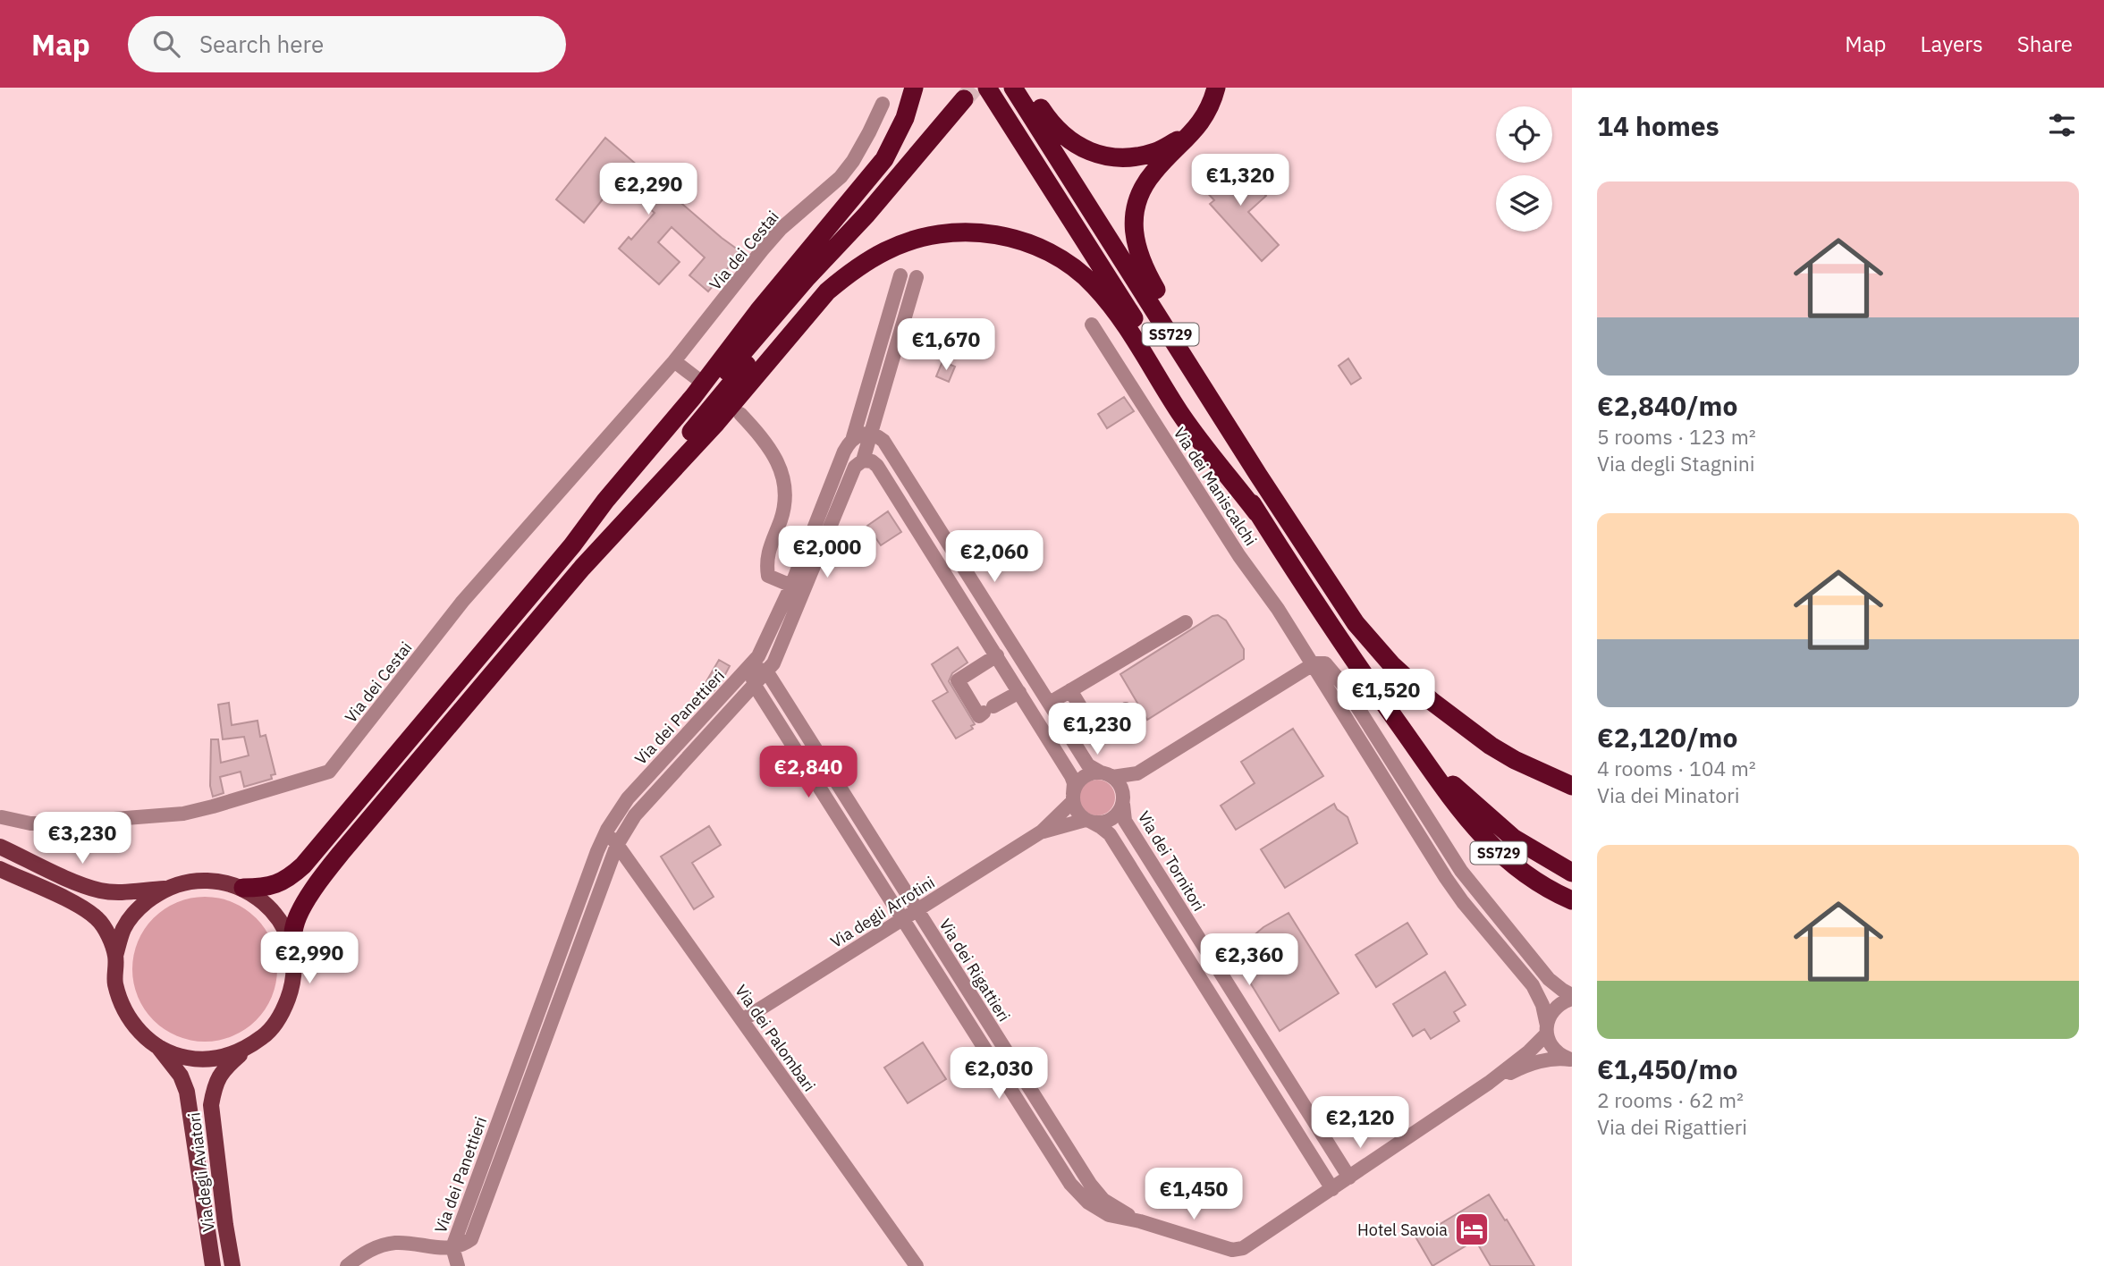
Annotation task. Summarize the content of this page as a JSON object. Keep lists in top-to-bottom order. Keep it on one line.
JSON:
{"streets":{"highway":["SS729"],"main road":["Via degli Aviatori"],"street":["Via dei Cestai","Via dei Maniscalchi","Via dei Panettieri","Via dei Tornitori","Via degli Arrotini","Via dei Rigattieri","Via dei Palombari"]},"crossings":[["Via dei Panettieri","Via dei Rigattieri"],["Via dei Panettieri","Via dei Palombari"],["Via degli Arrotini","Via dei Rigattieri"],["Via degli Arrotini","Via dei Palombari"]],"places":{"hotel":["Hotel Savoia"]},"page":{"header":"Map","search":"Search here","nav":["Map","Layers","Share"],"heading":"14 homes","price":["€1,320","€2,290","€1,670","€2,000","€2,060","€1,520","€1,230","€2,840","€3,230","€2,990","€2,360","€2,030","€2,120","€1,450"],"list":[{"name":"€2,840/mo","note":"5 rooms · 123 m² · Via degli Stagnini"},{"name":"€2,120/mo","note":"4 rooms · 104 m² · Via dei Minatori"},{"name":"€1,450/mo","note":"2 rooms · 62 m² · Via dei Rigattieri"}]}}
